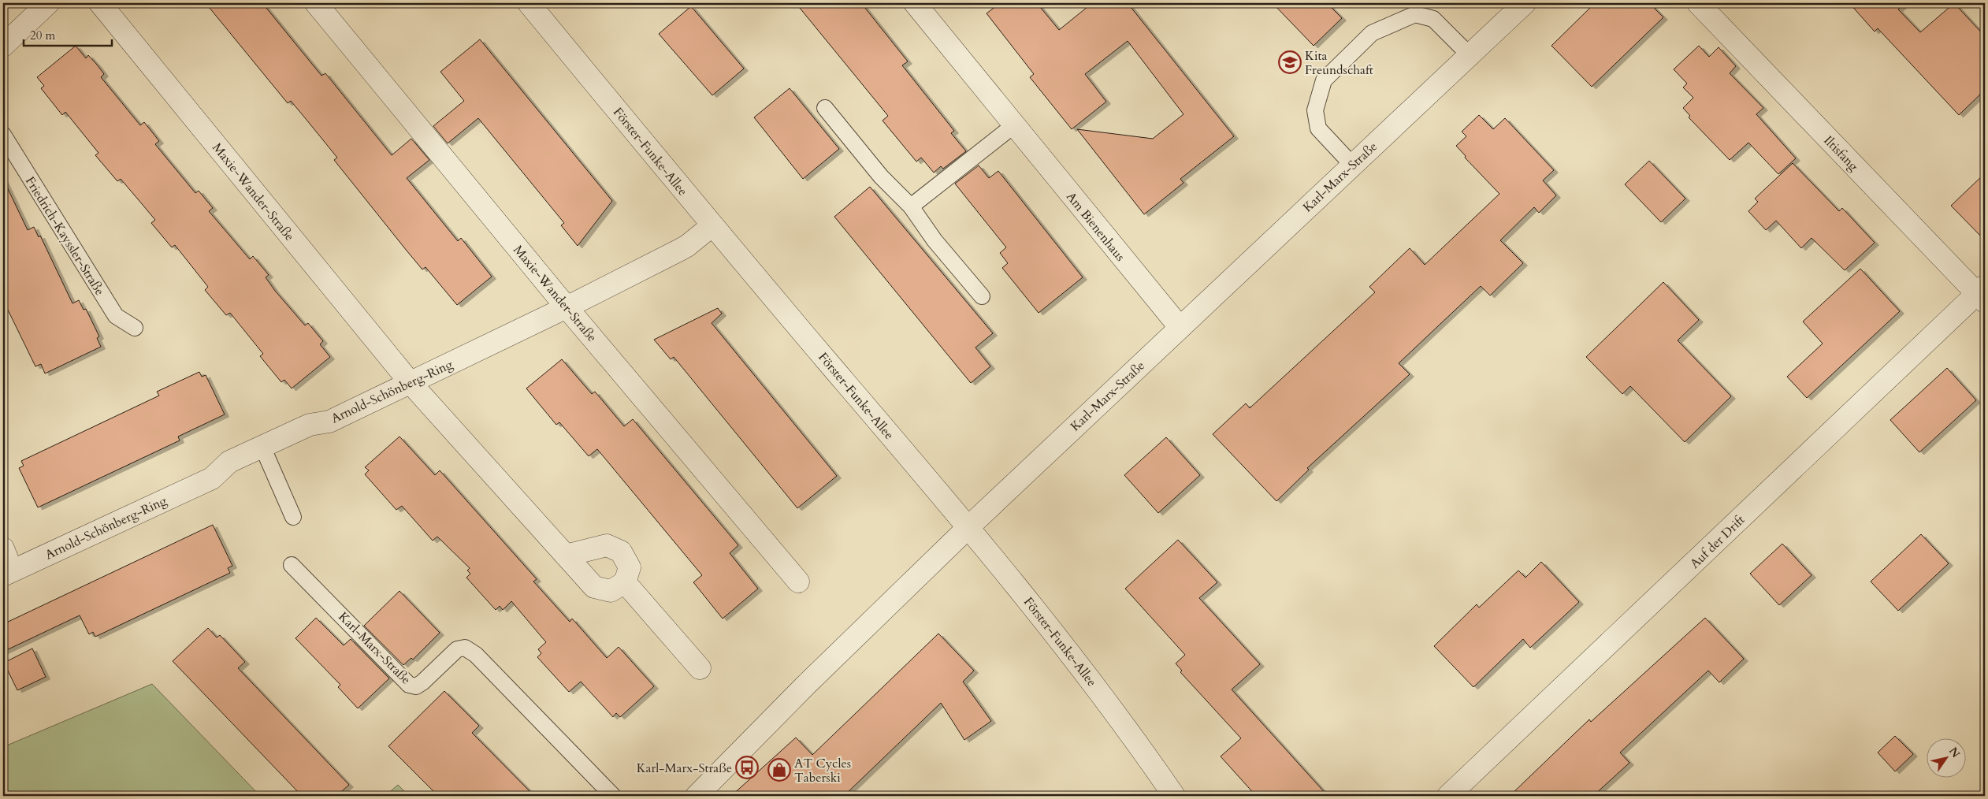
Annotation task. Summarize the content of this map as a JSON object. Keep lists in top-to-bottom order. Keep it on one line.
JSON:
{"streets":{"street":["Förster-Funke-Allee","Iltisfang","Karl-Marx-Straße","Maxie-Wander-Straße","Am Bienenhaus","Arnold-Schönberg-Ring","Auf der Drift"],"lane":["Friedrich-Kayssler-Straße"]},"crossings":[["Förster-Funke-Allee","Karl-Marx-Straße"],["Förster-Funke-Allee","Arnold-Schönberg-Ring"],["Iltisfang","Auf der Drift"],["Karl-Marx-Straße","Am Bienenhaus"],["Maxie-Wander-Straße","Arnold-Schönberg-Ring"]],"places":{"school or university":["Kita Freundschaft"],"bus stop":["Karl-Marx-Straße"],"shop":["AT Cycles Taberski"]},"scale_bar":"20 m","north":"top right"}
